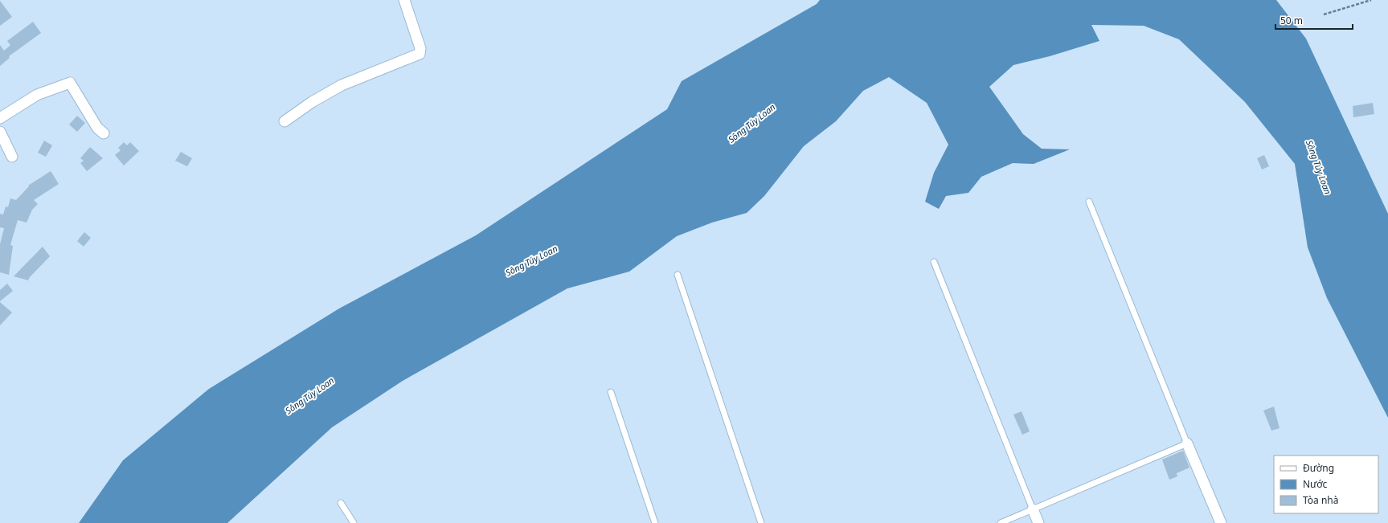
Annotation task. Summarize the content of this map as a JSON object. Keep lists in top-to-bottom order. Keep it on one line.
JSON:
{"water":["Sông Túy Loan"],"legend":["Đường","Nước","Tòa nhà"],"scale_bar":"50 m"}
